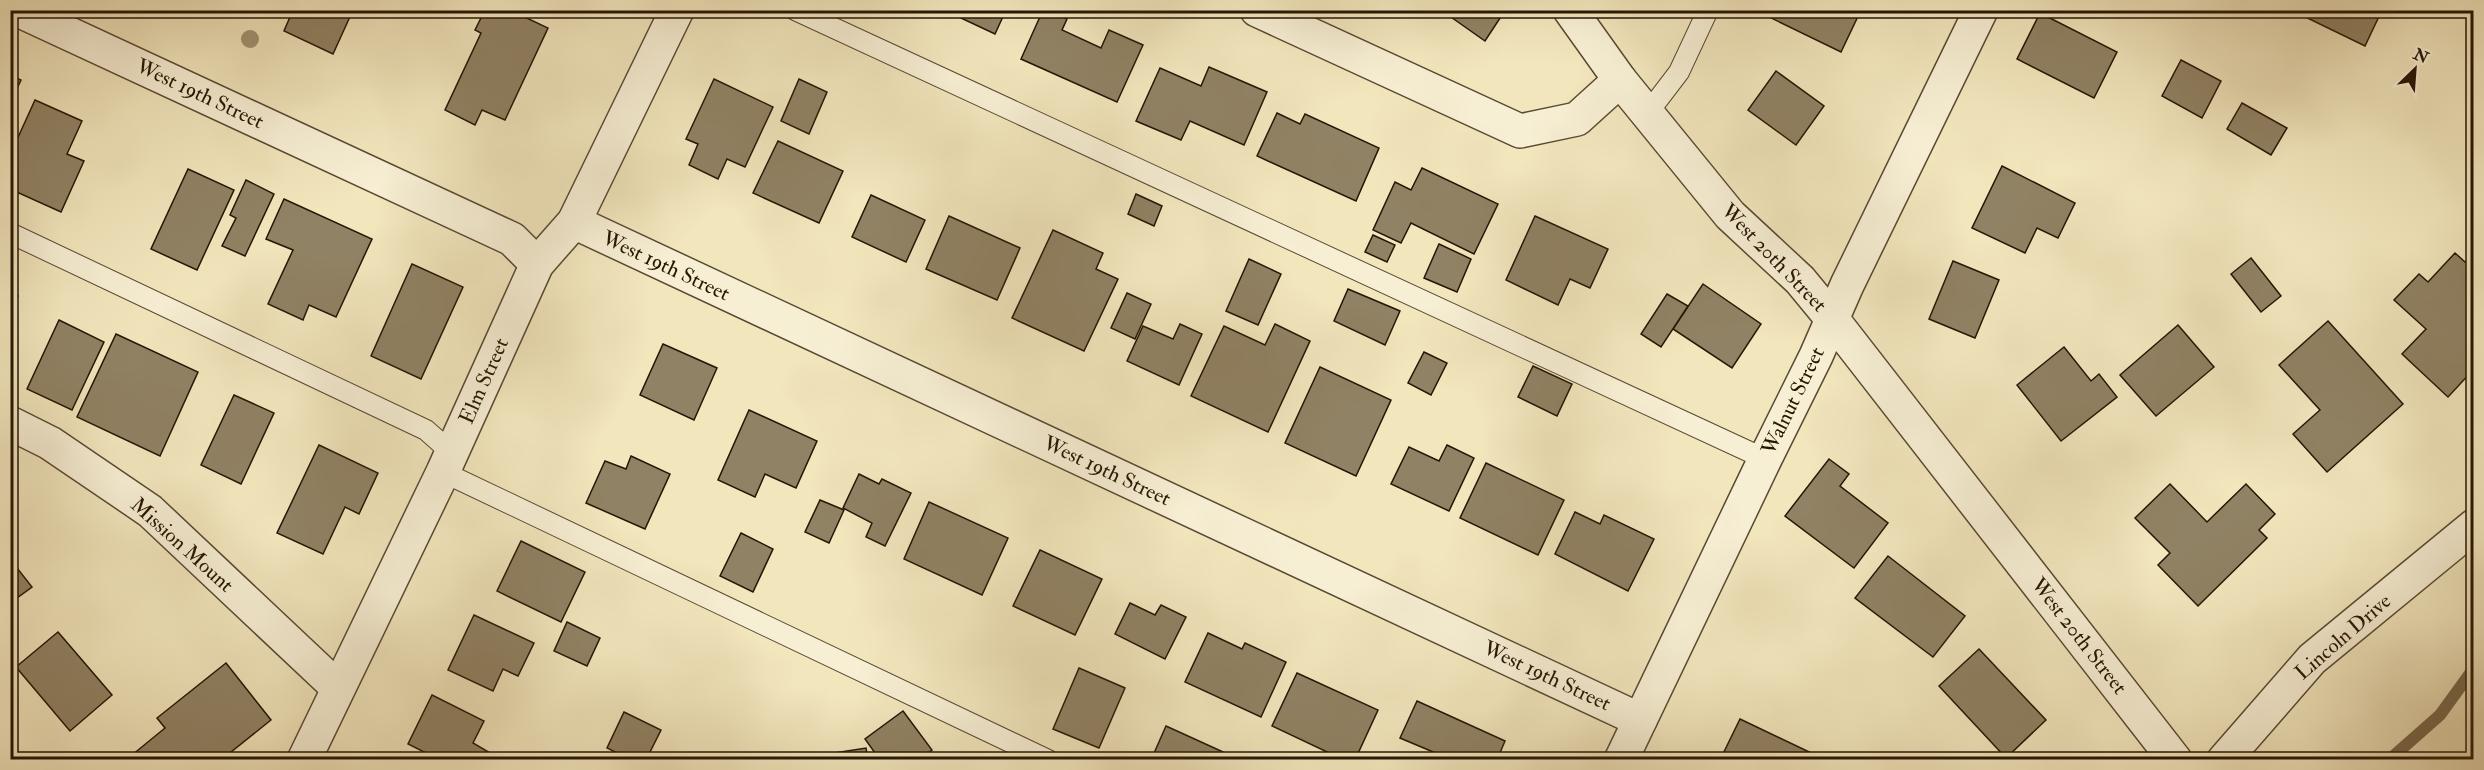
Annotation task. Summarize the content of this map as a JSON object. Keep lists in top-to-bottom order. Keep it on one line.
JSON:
{"streets":{"street":["West 19th Street","West 20th Street","Elm Street","Walnut Street","Mission Mount","Lincoln Drive"]},"crossings":[["West 19th Street","Elm Street"],["West 19th Street","Walnut Street"],["West 20th Street","Walnut Street"],["Elm Street","Mission Mount"]],"north":"top right"}
